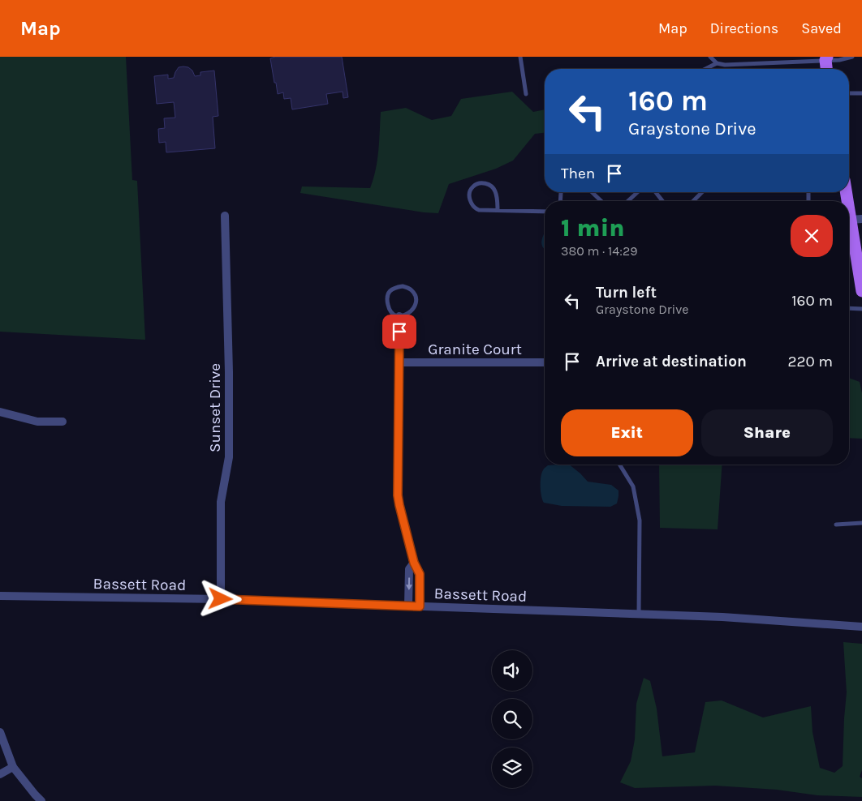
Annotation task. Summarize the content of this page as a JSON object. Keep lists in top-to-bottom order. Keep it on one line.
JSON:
{"streets":{"street":["Granite Court","Sunset Drive","Bassett Road"]},"crossings":[["Sunset Drive","Bassett Road"]],"page":{"header":"Map","nav":["Map","Directions","Saved"],"turn":["160 m","Graystone Drive"],"then":"Then","heading":["1 min","380 m · 14:29"],"list":[{"name":"Turn left","note":"Graystone Drive","value":"160 m"},{"name":"Arrive at destination","value":"220 m"}],"buttons":["Exit","Share"]}}
